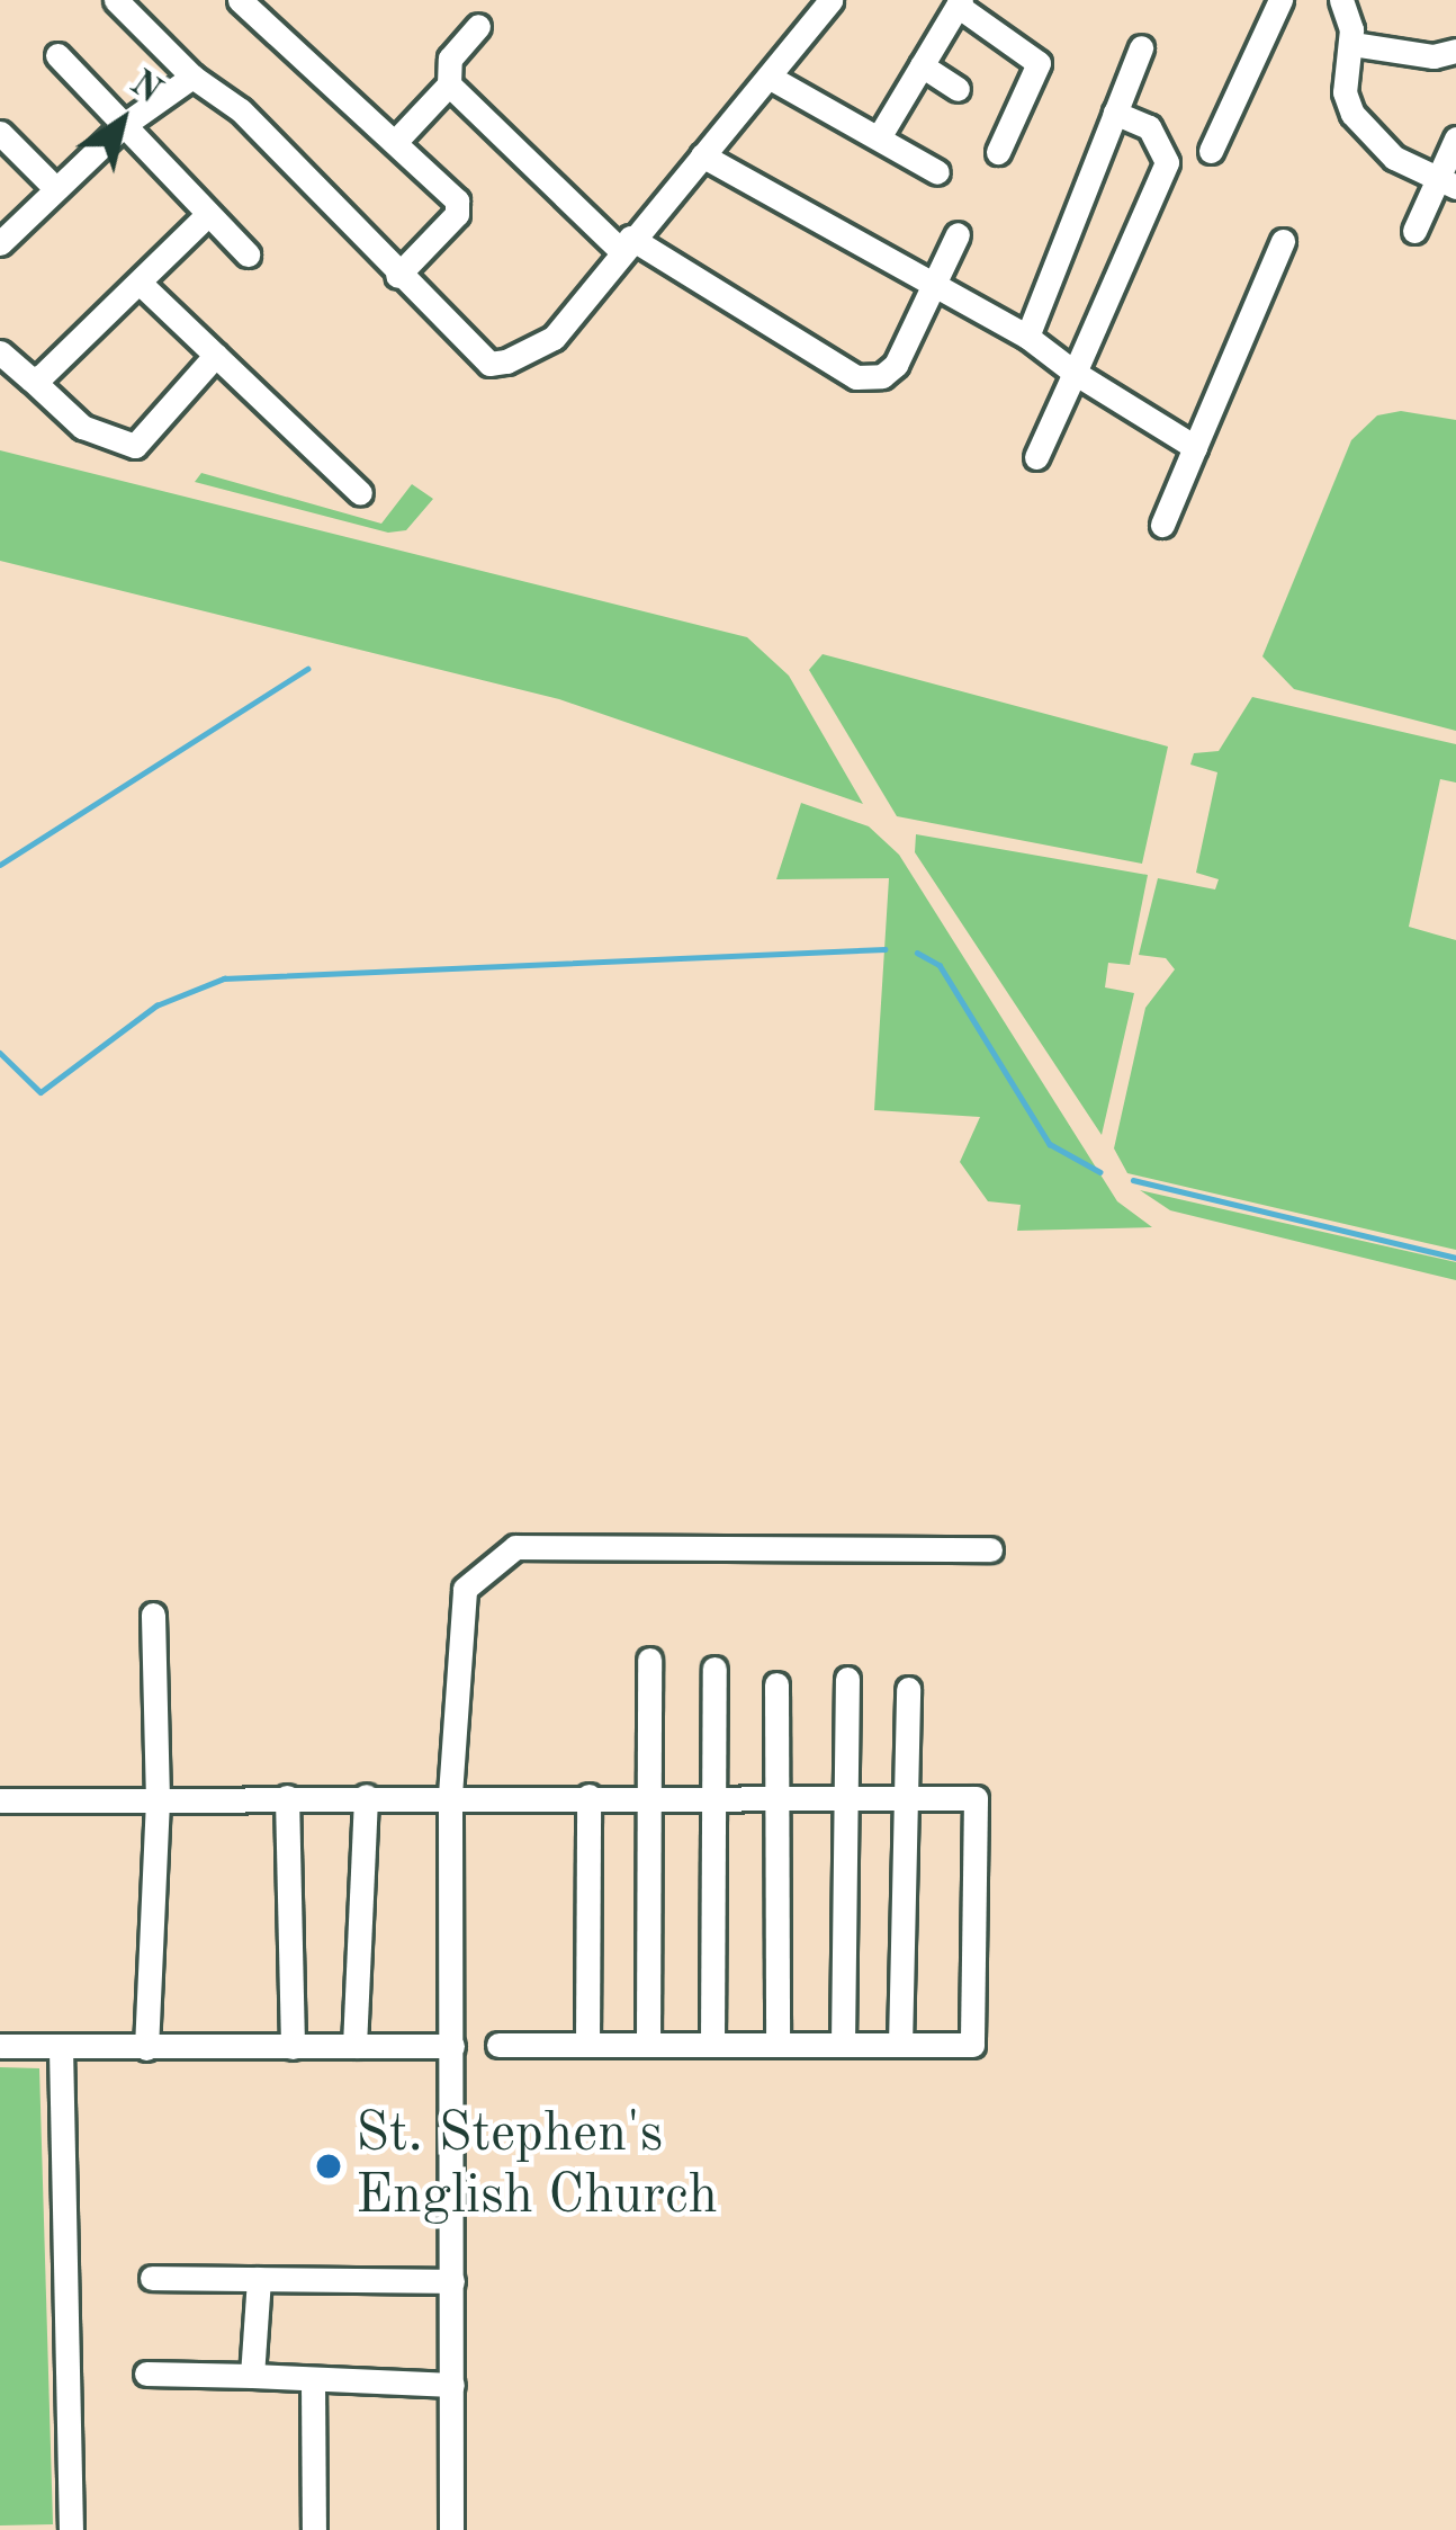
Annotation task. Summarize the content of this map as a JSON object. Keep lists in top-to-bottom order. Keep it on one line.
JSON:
{"places":["St. Stephen's English Church"],"north":"top right"}
